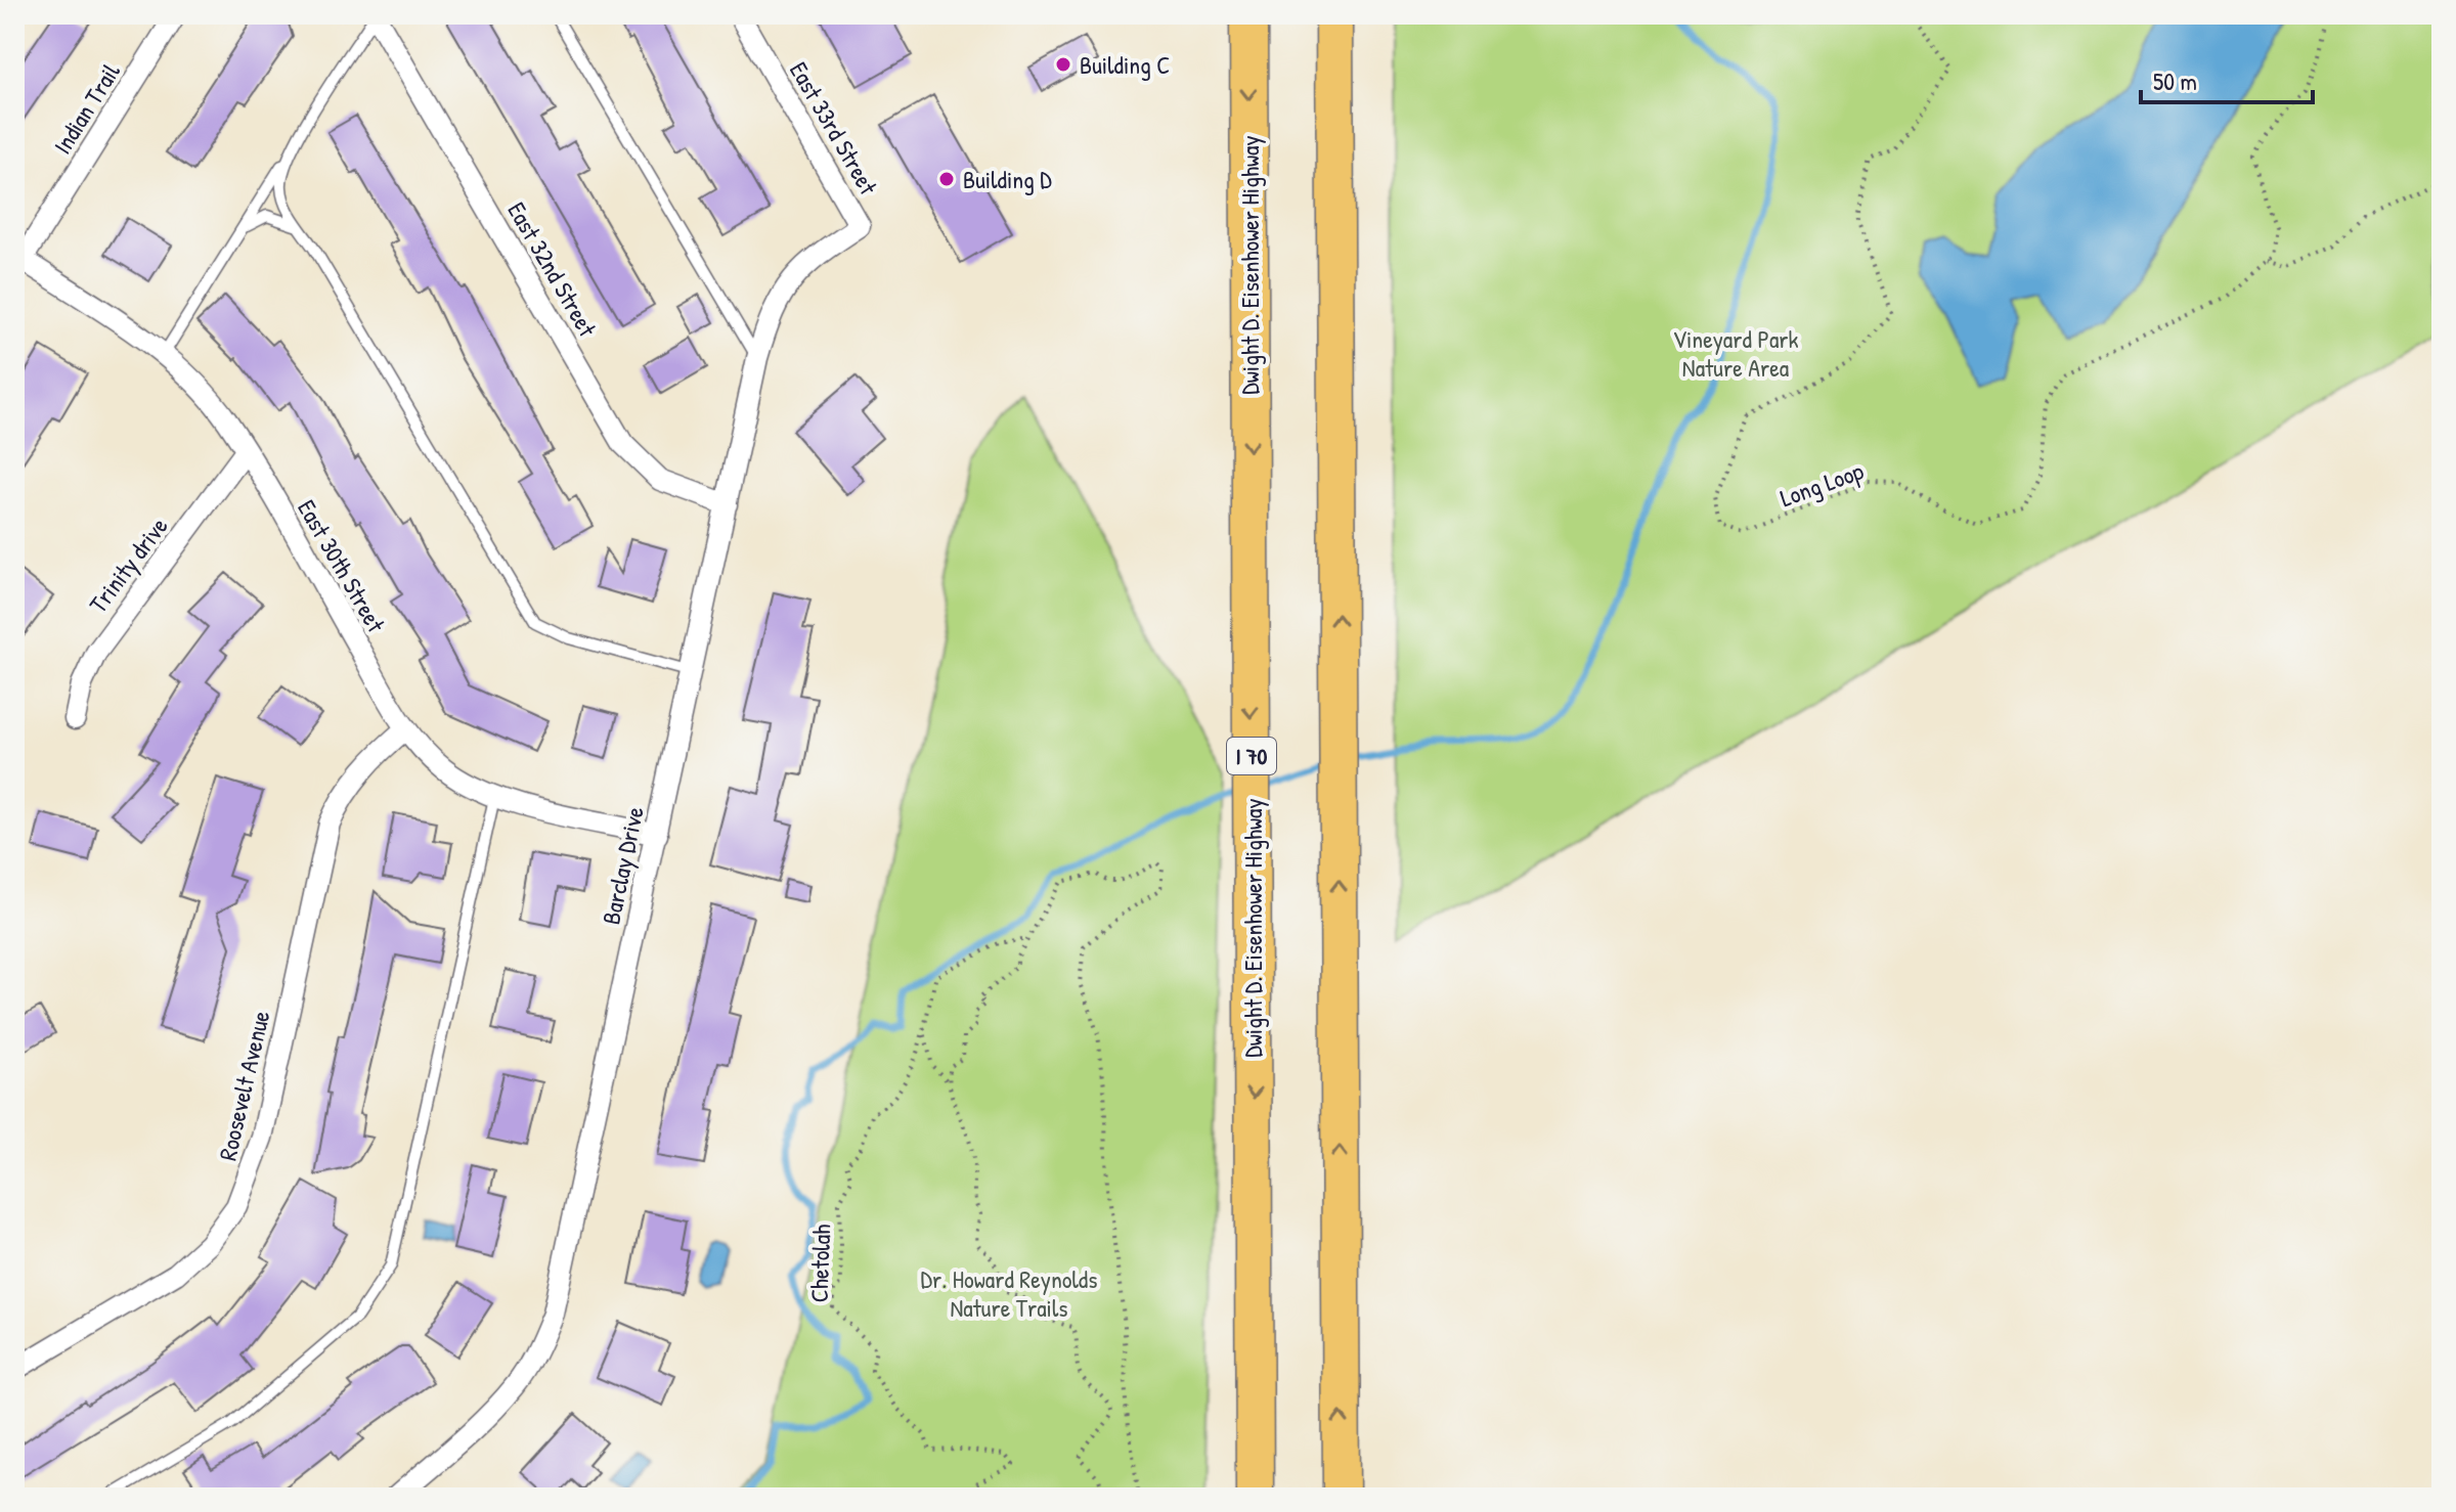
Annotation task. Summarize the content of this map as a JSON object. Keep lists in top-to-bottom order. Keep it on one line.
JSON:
{"streets":{"highway":["Dwight D. Eisenhower Highway","I 70"],"street":["Indian Trail","East 33rd Street","East 32nd Street","Trinity drive","East 30th Street","Barclay Drive","Roosevelt Avenue"],"path":["Long Loop","Chetolah"]},"crossings":[["Indian Trail","East 30th Street"],["East 33rd Street","Barclay Drive"],["East 32nd Street","Barclay Drive"],["Trinity drive","East 30th Street"],["East 30th Street","Barclay Drive"],["East 30th Street","Roosevelt Avenue"]],"parks":["Vineyard Park Nature Area","Dr. Howard Reynolds Nature Trails"],"places":["Building C","Building D"],"scale_bar":"50 m"}
